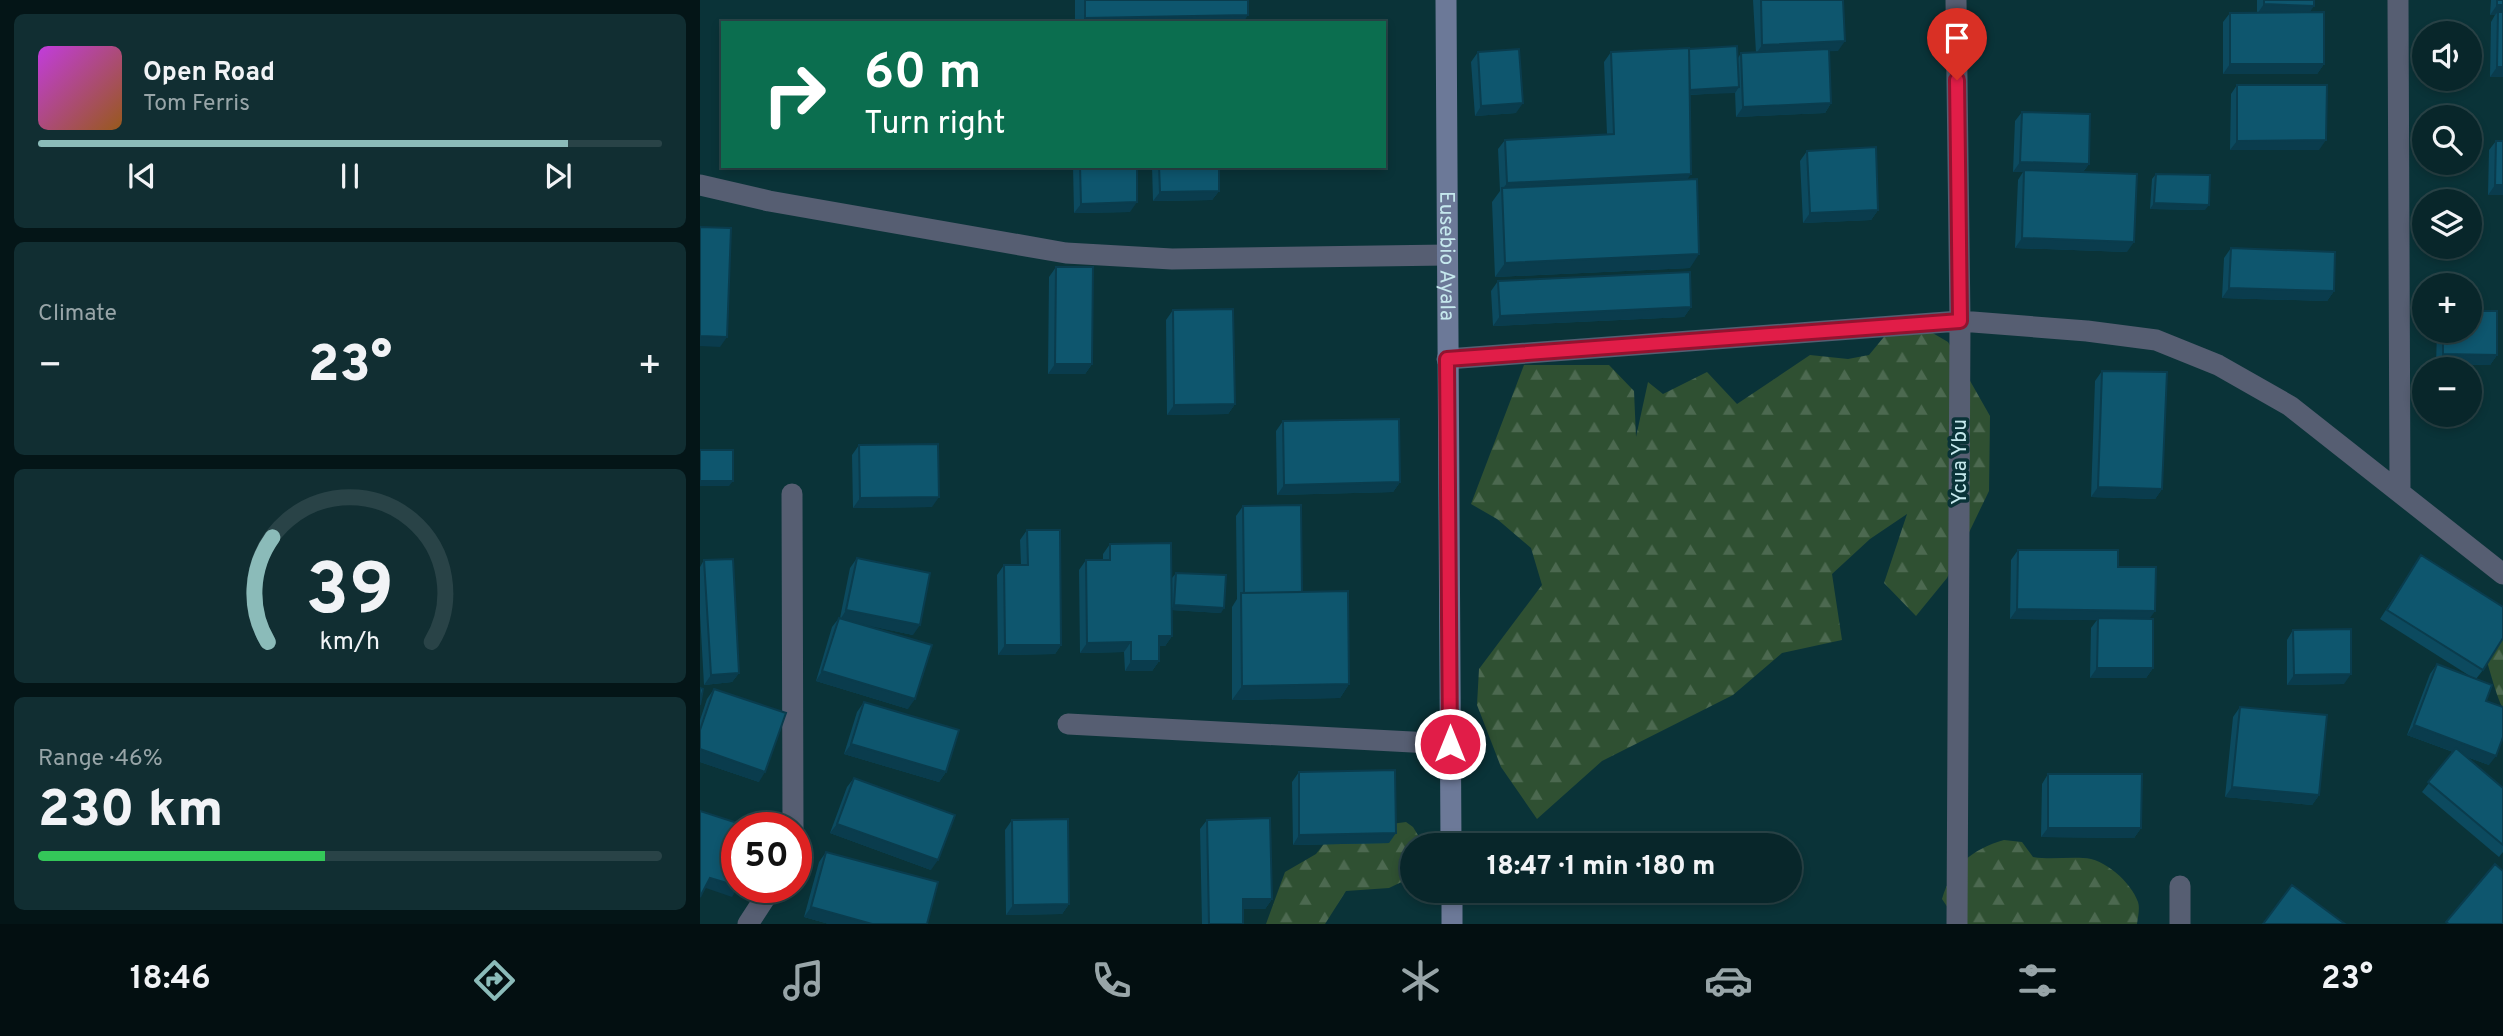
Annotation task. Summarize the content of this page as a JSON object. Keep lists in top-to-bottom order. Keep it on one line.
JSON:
{"streets":{"main road":["Eusebio Ayala"],"street":["Ycua Ybu"]},"page":{"map_buttons":["+","−"],"turn":["60 m","Turn right"],"song":["Open Road","Tom Ferris"],"tile":["Climate",["Range · 46%","230 km"]],"heat":["−","23°","+"],"limit":"50","trip":"18:47 · 1 min · 180 m","tabs":["18:46","23°"],"gauge":["39","km/h"]}}
